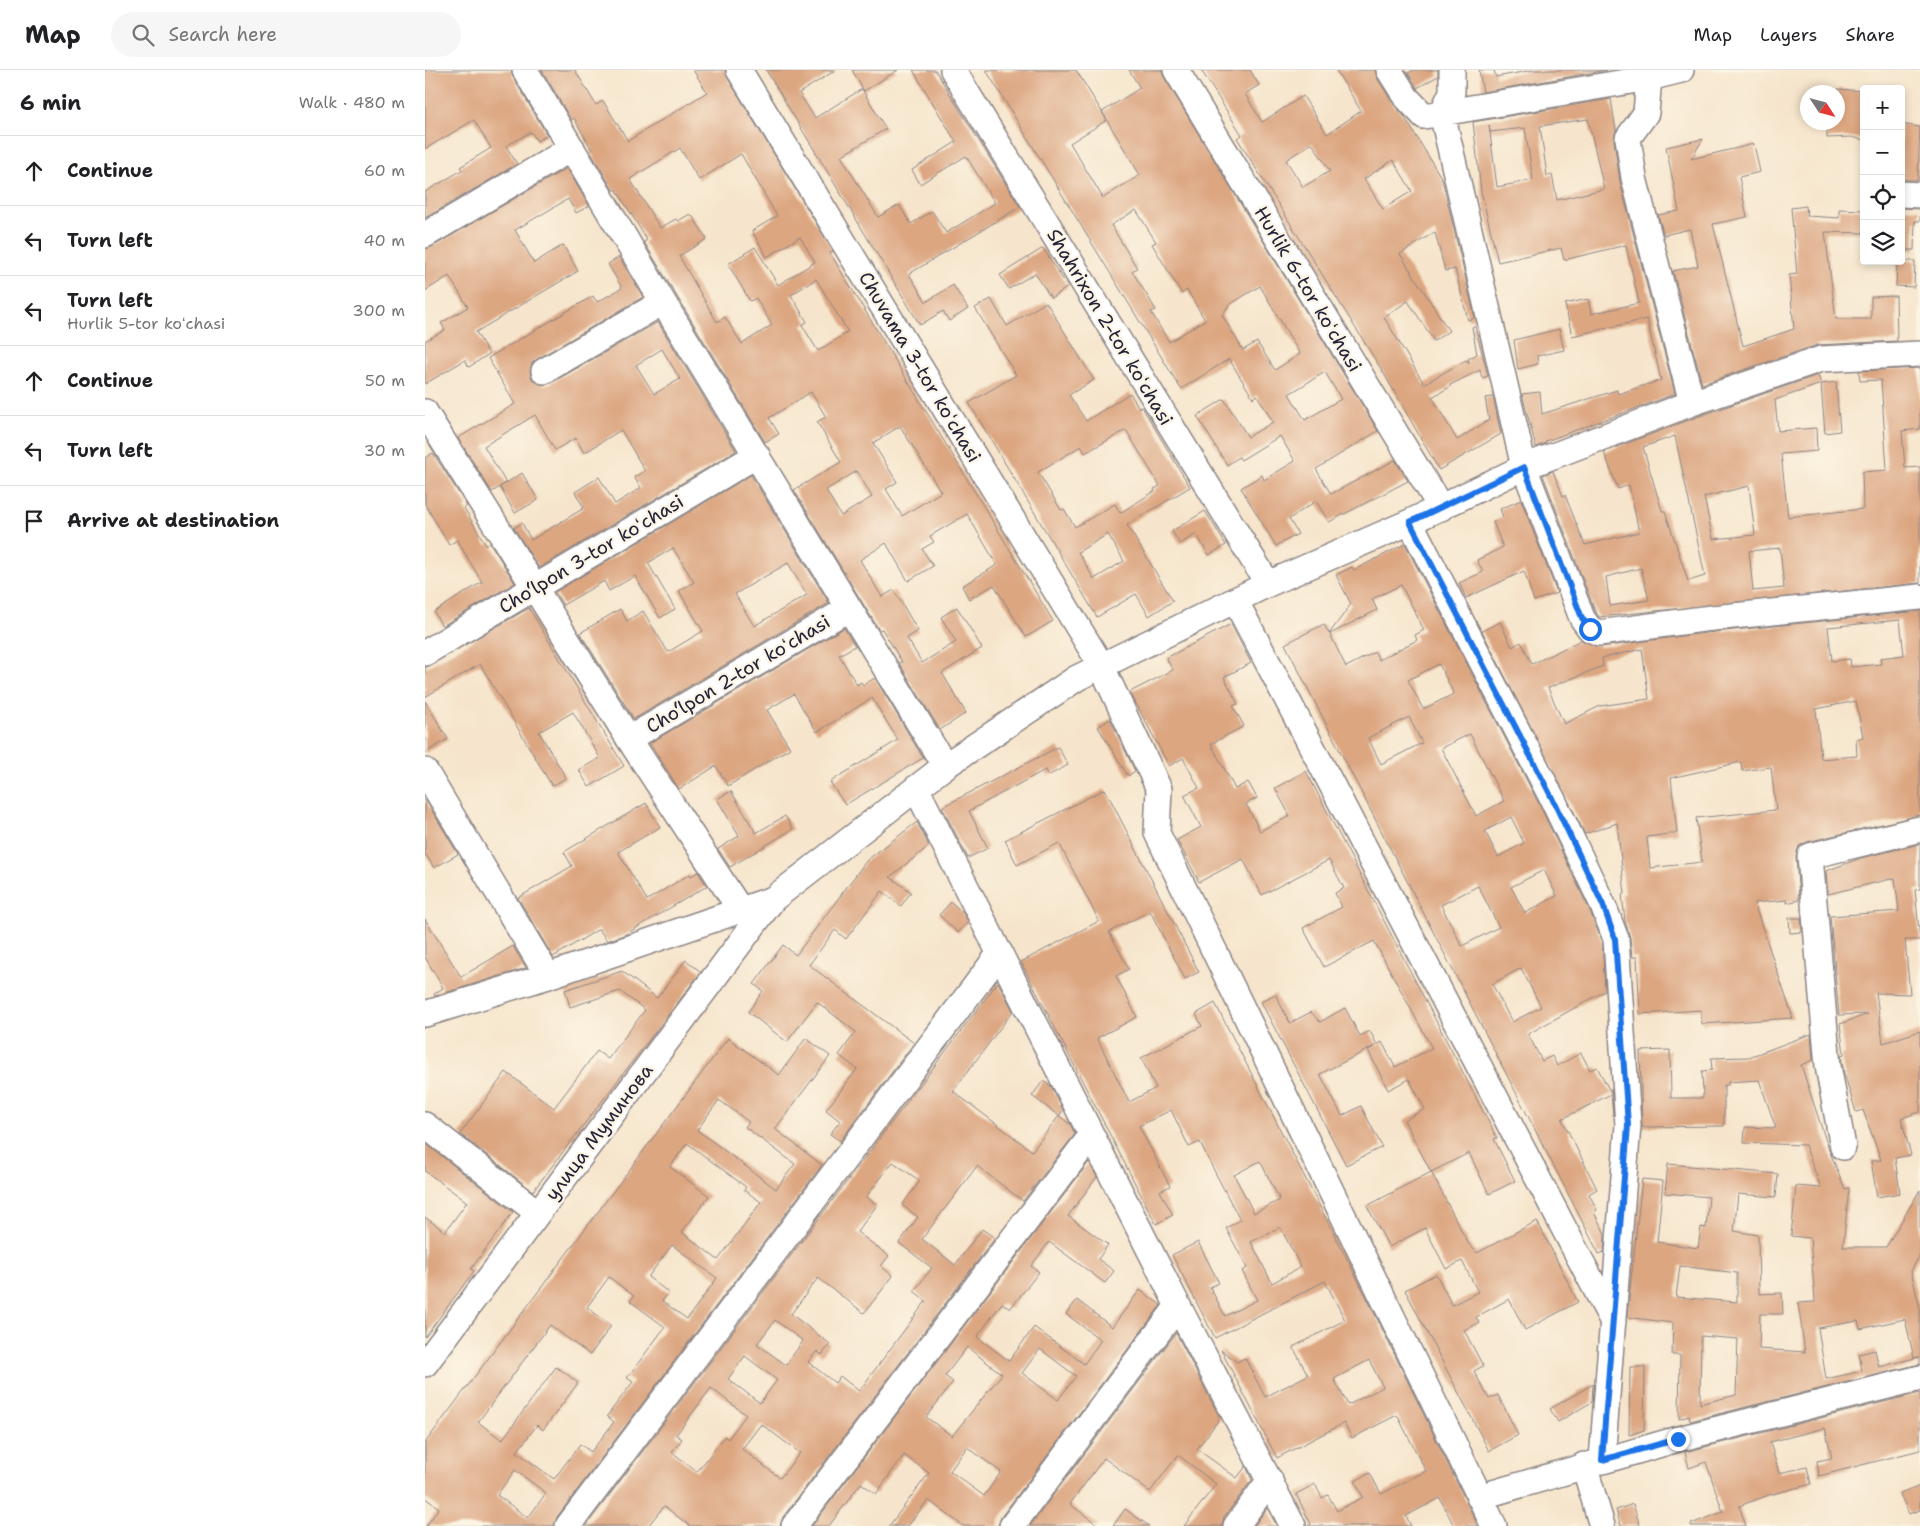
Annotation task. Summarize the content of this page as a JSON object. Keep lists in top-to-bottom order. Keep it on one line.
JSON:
{"streets":{"street":["Hurlik 6-tor koʻchasi","Shahrixon 2-tor koʻchasi","Chuvama 3-tor koʻchasi","Cho‘lpon 3-tor koʻchasi","Cho‘lpon 2-tor koʻchasi","улица Муминова"]},"north":"bottom right","page":{"header":"Map","search":"Search here","nav":["Map","Layers","Share"],"heading":["6 min","Walk · 480 m"],"map_buttons":["+","−"],"list":[["Continue","60 m"],["Turn left","40 m"],["Turn left","Hurlik 5-tor koʻchasi","300 m"],["Continue","50 m"],["Turn left","30 m"],"Arrive at destination"]}}
